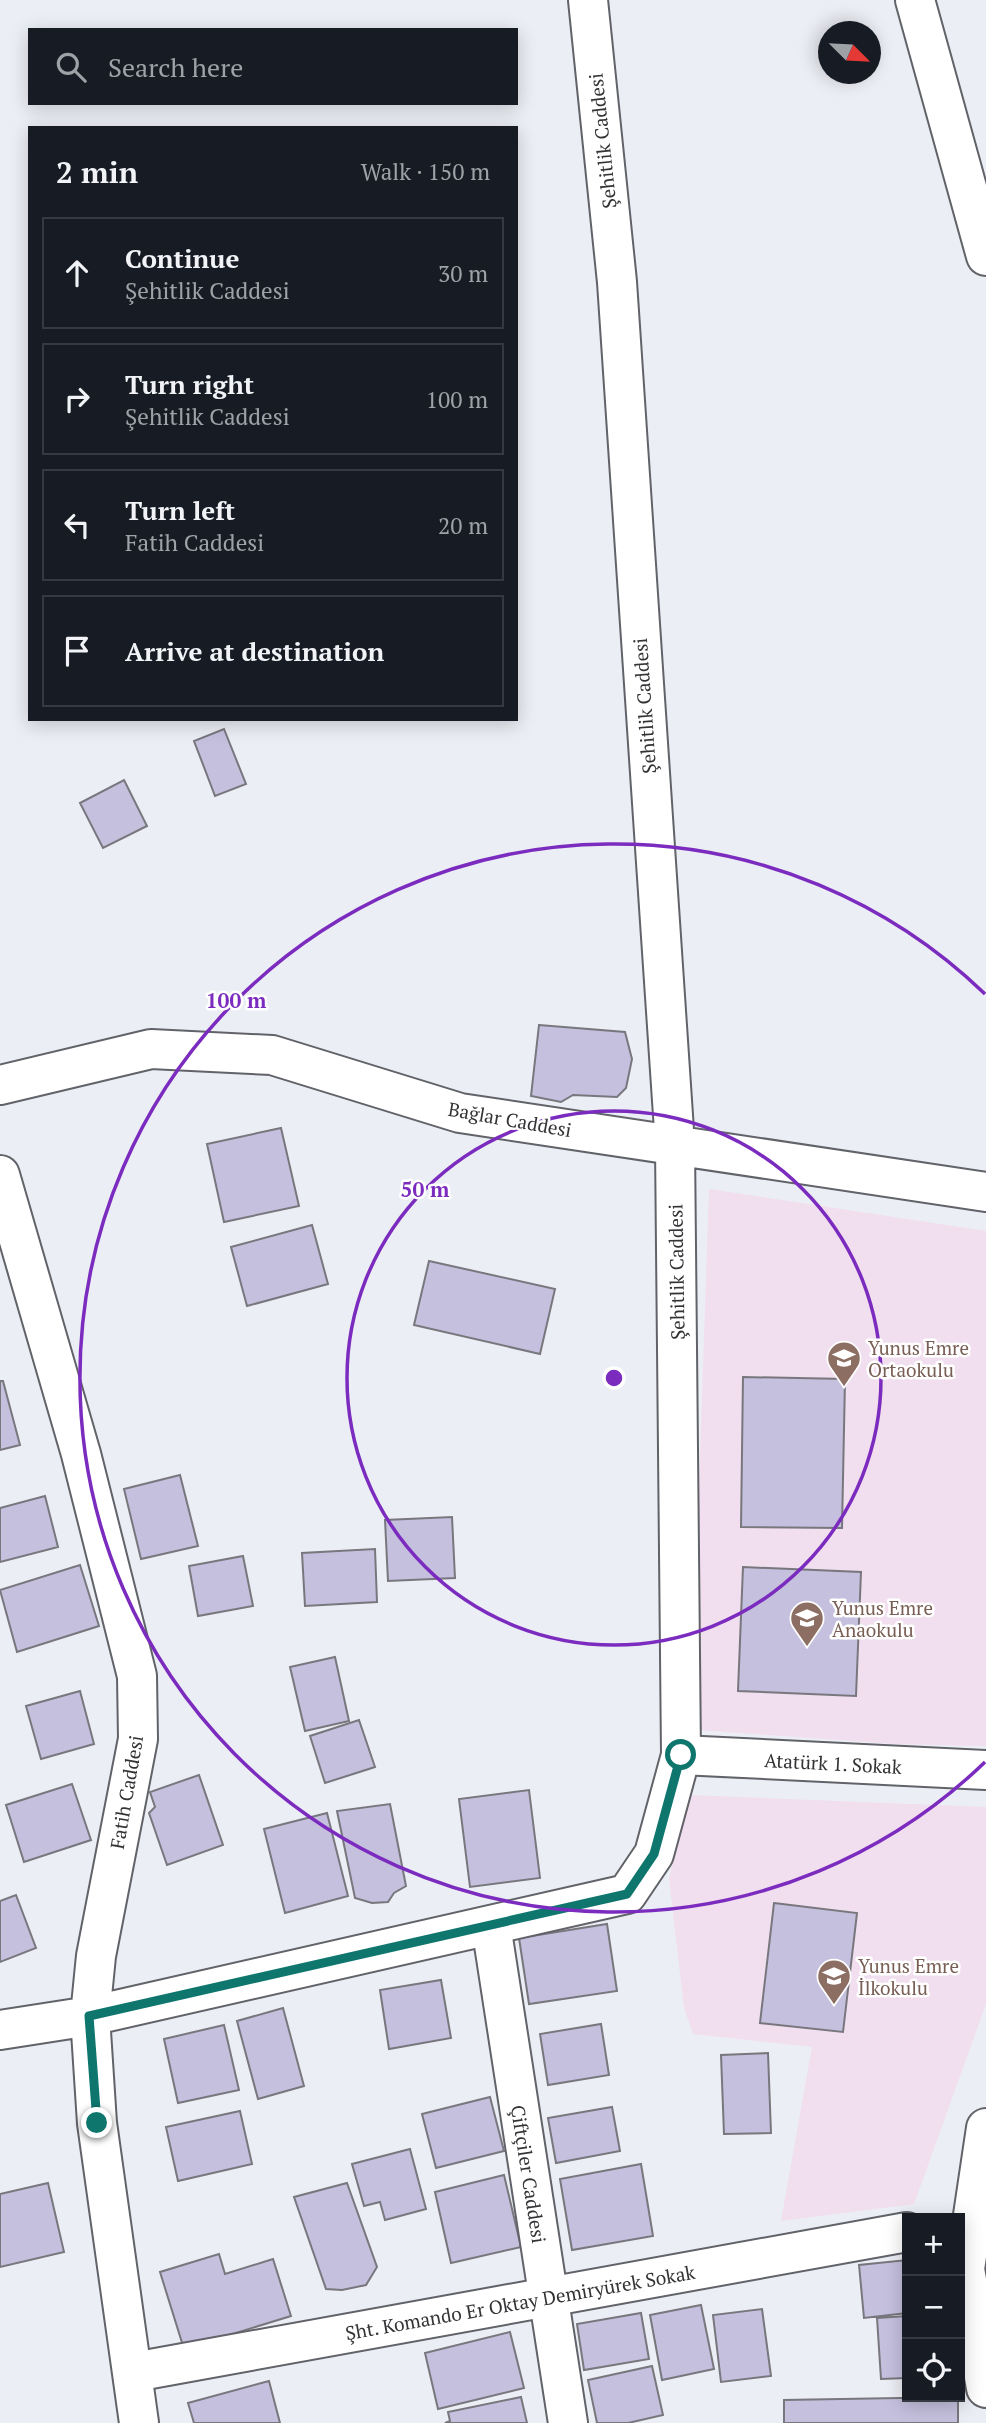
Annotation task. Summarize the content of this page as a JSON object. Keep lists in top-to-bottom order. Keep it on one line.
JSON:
{"streets":{"street":["Şehitlik Caddesi","Bağlar Caddesi","Atatürk 1. Sokak","Fatih Caddesi","Çiftçiler Caddesi","Şht. Komando Er Oktay Demiryürek Sokak"]},"crossings":[["Şehitlik Caddesi","Bağlar Caddesi"],["Şehitlik Caddesi","Atatürk 1. Sokak"],["Şehitlik Caddesi","Fatih Caddesi"],["Şehitlik Caddesi","Çiftçiler Caddesi"],["Fatih Caddesi","Şht. Komando Er Oktay Demiryürek Sokak"],["Çiftçiler Caddesi","Şht. Komando Er Oktay Demiryürek Sokak"]],"places":{"school or university":["Yunus Emre Ortaokulu","Yunus Emre Anaokulu","Yunus Emre İlkokulu"]},"north":"bottom right","page":{"search":"Search here","heading":["2 min","Walk · 150 m"],"list":[["Continue","Şehitlik Caddesi","30 m"],["Turn right","Şehitlik Caddesi","100 m"],["Turn left","Fatih Caddesi","20 m"],"Arrive at destination"],"map_buttons":["+","−"]},"rings":["100 m","50 m"]}
